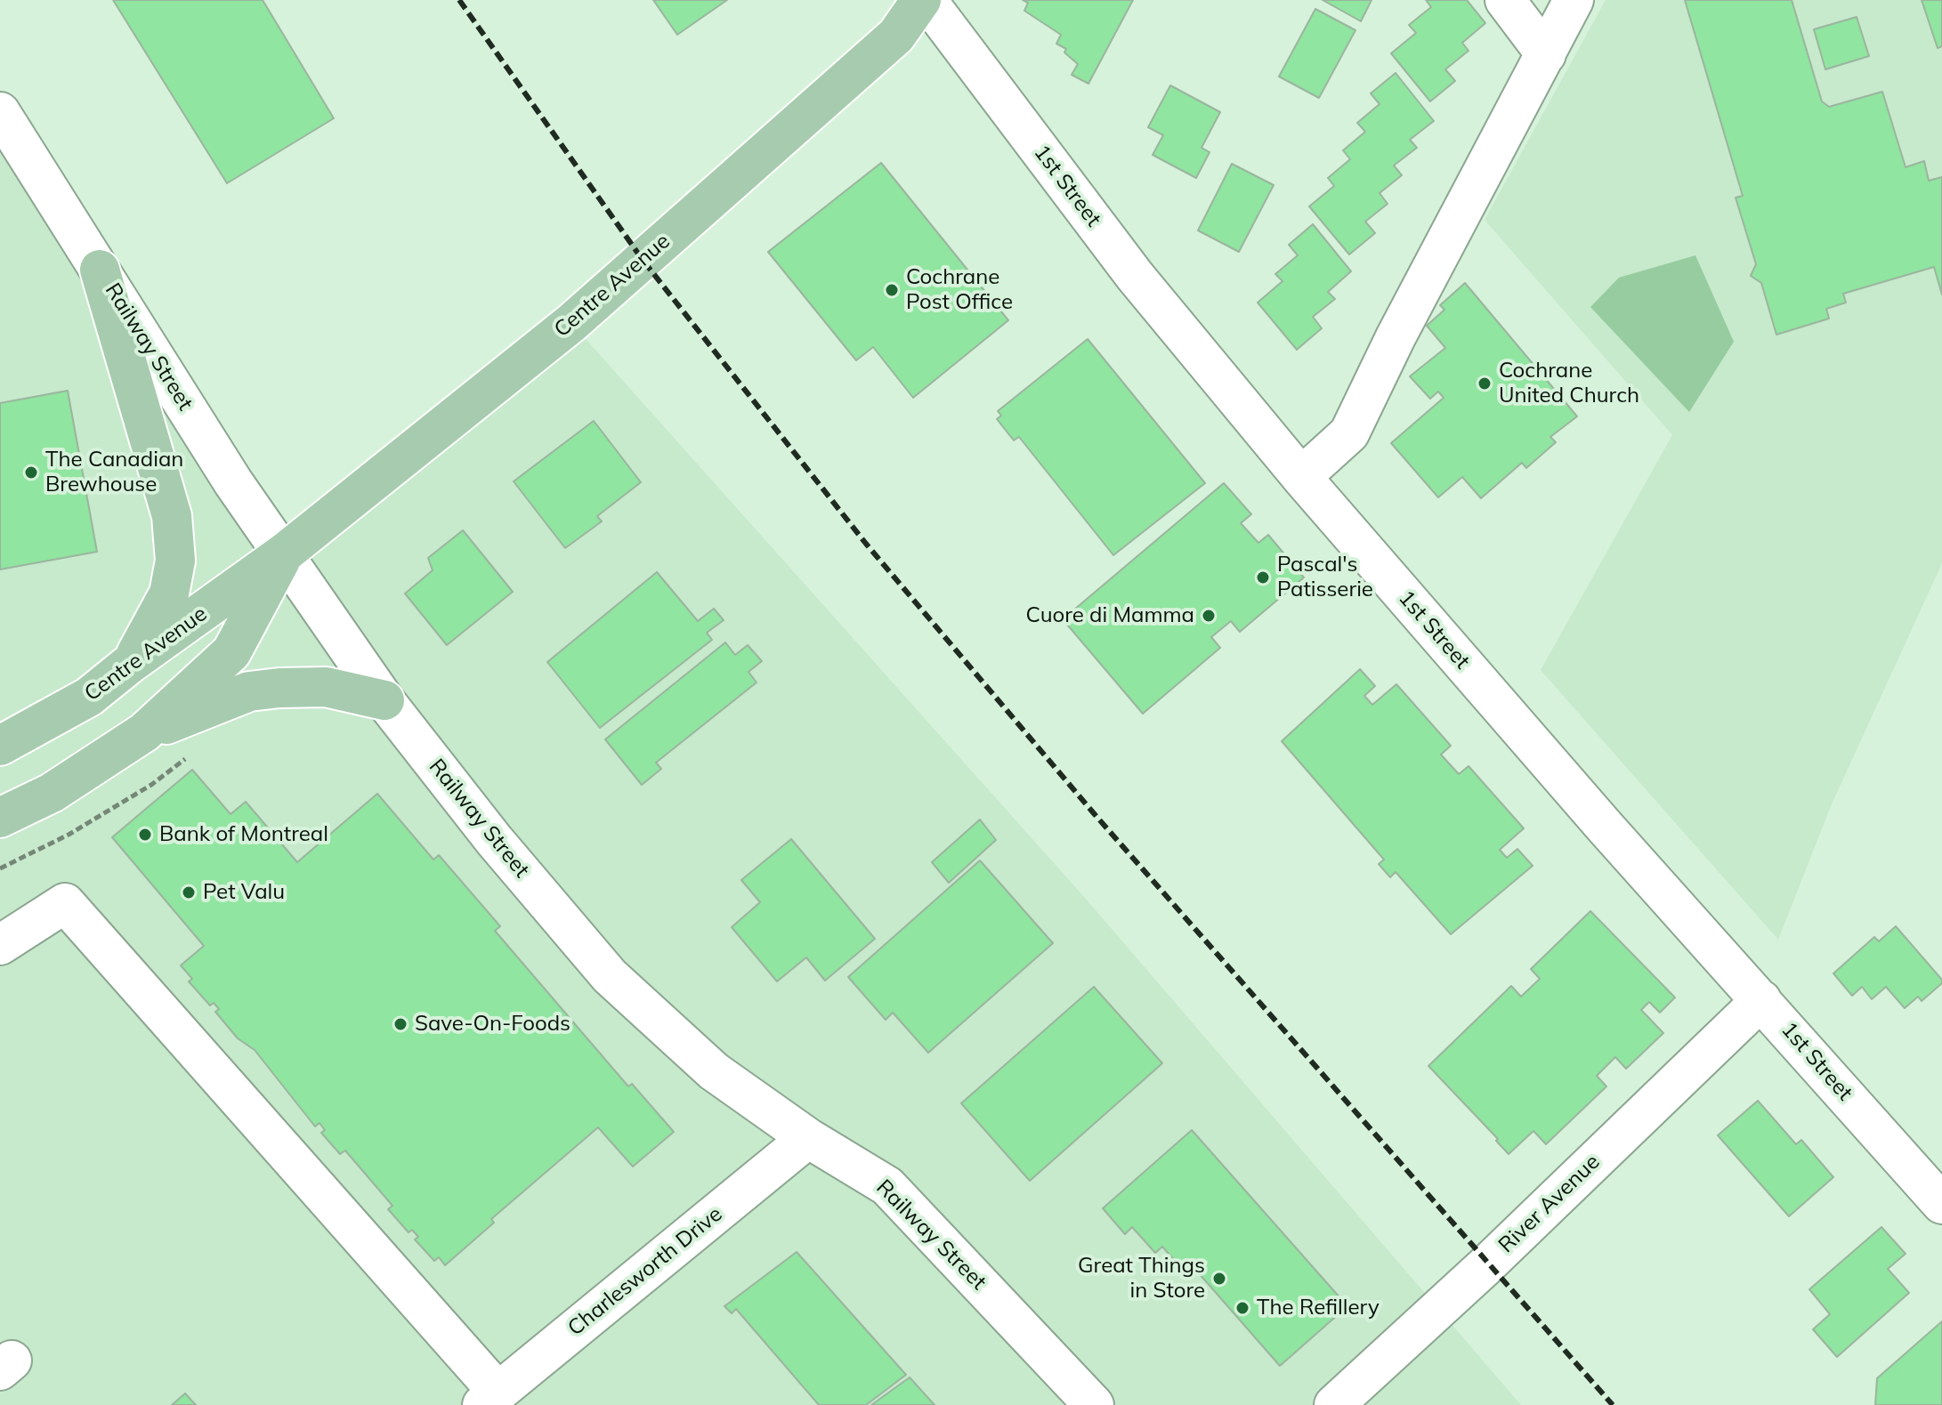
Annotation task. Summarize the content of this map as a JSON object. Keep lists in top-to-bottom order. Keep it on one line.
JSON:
{"streets":{"main road":["Centre Avenue"],"street":["1st Street","Railway Street","River Avenue","Charlesworth Drive"]},"crossings":[["1st Street","River Avenue"],["Centre Avenue","Railway Street"],["Railway Street","Charlesworth Drive"]],"places":["Cochrane Post Office","Cochrane United Church","The Canadian Brewhouse","Pascal's Patisserie","Cuore di Mamma","Bank of Montreal","Pet Valu","Save-On-Foods","Great Things in Store","The Refillery"]}
